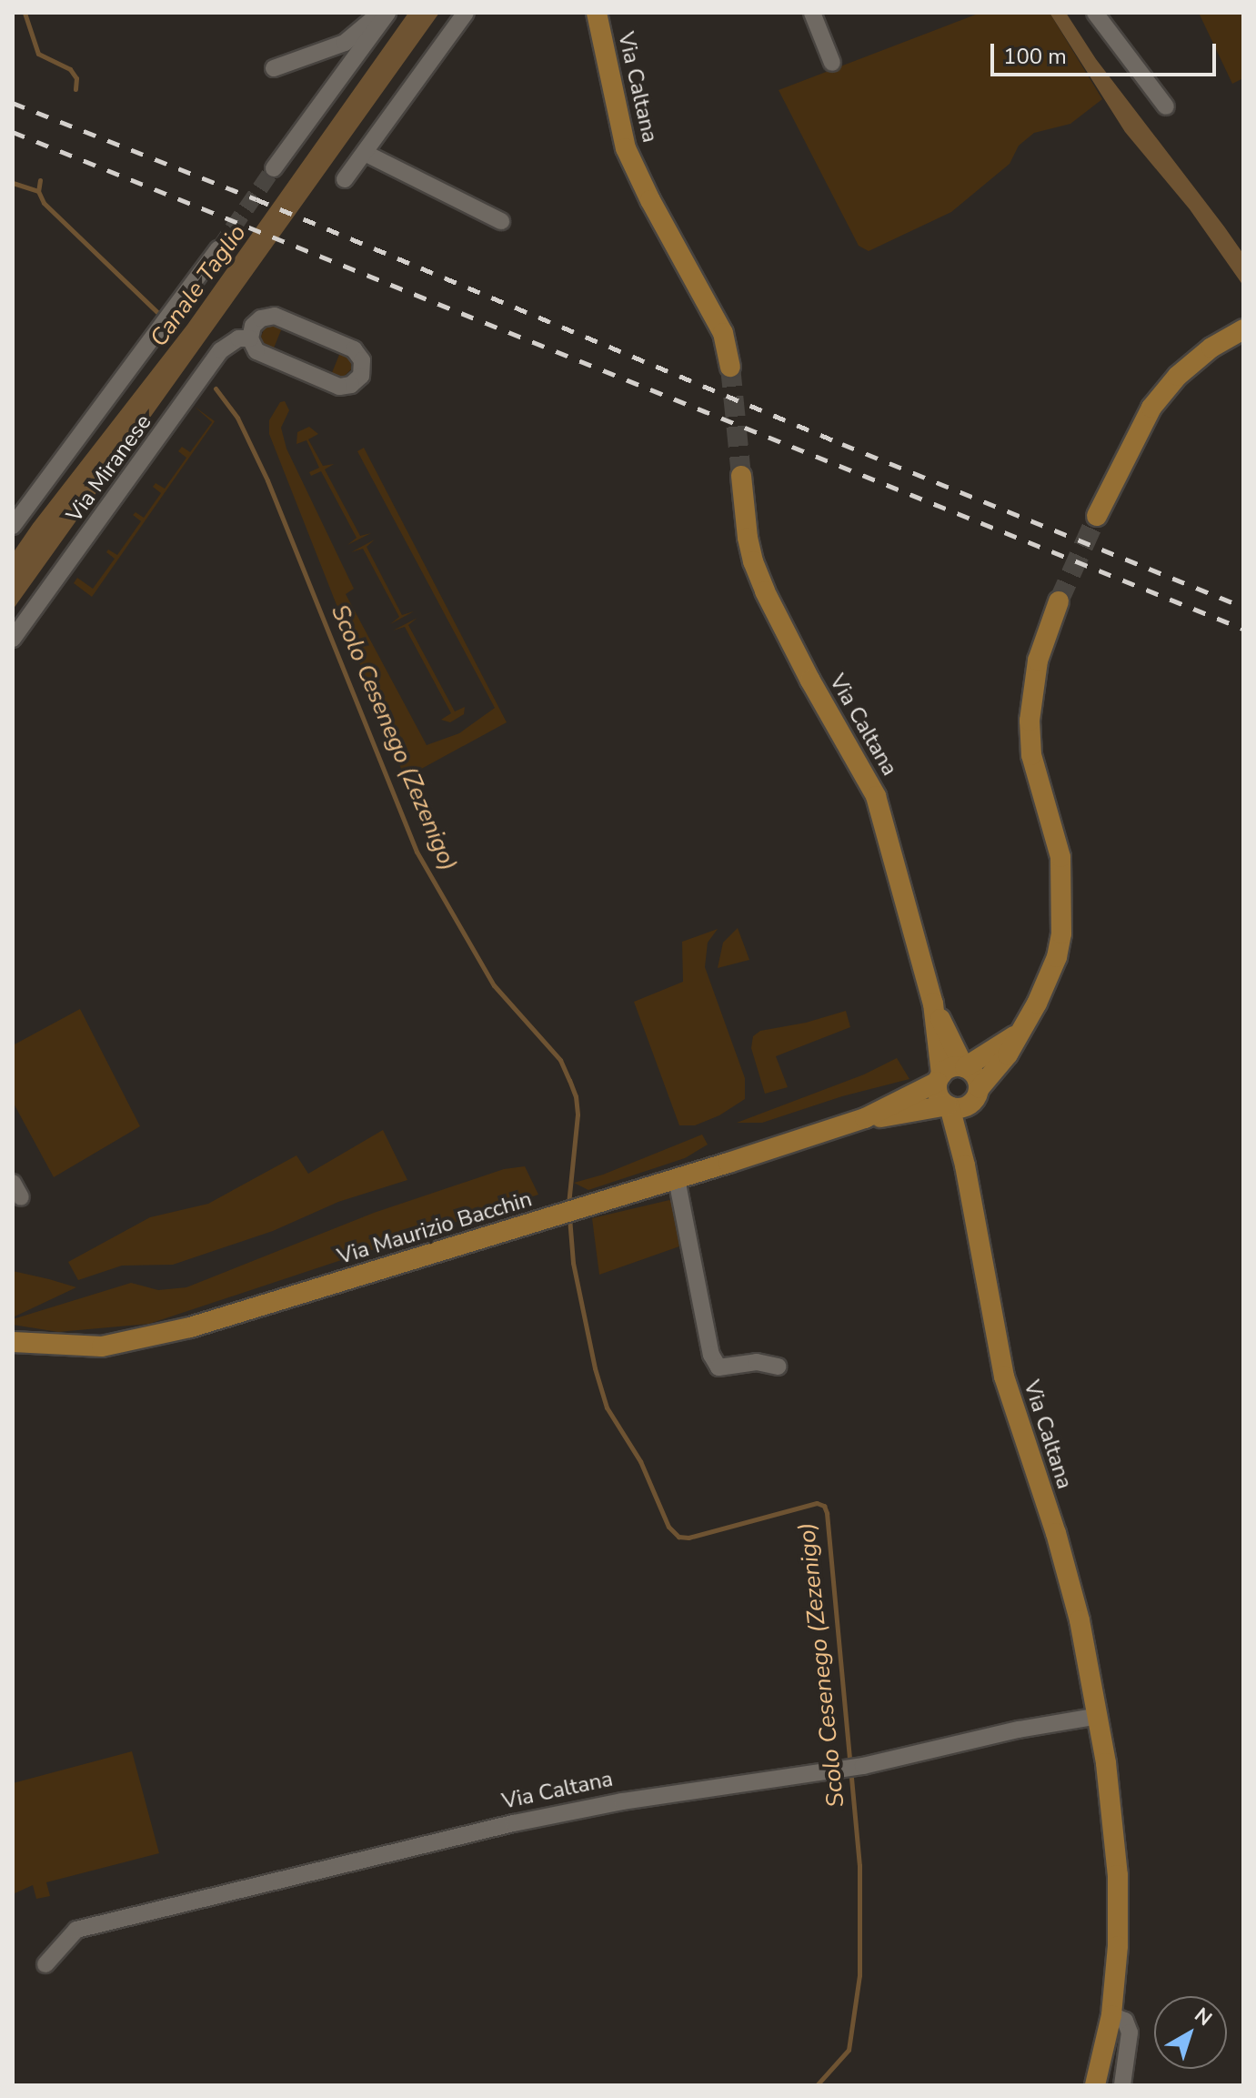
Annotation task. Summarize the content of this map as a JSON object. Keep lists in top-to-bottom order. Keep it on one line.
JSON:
{"streets":{"main road":["Via Caltana","Via Maurizio Bacchin"],"street":["Via Miranese"]},"crossings":[["Via Caltana","Via Maurizio Bacchin"]],"water":["Canale Taglio","Scolo Cesenego (Zezenigo)"],"scale_bar":"100 m","north":"top right"}
